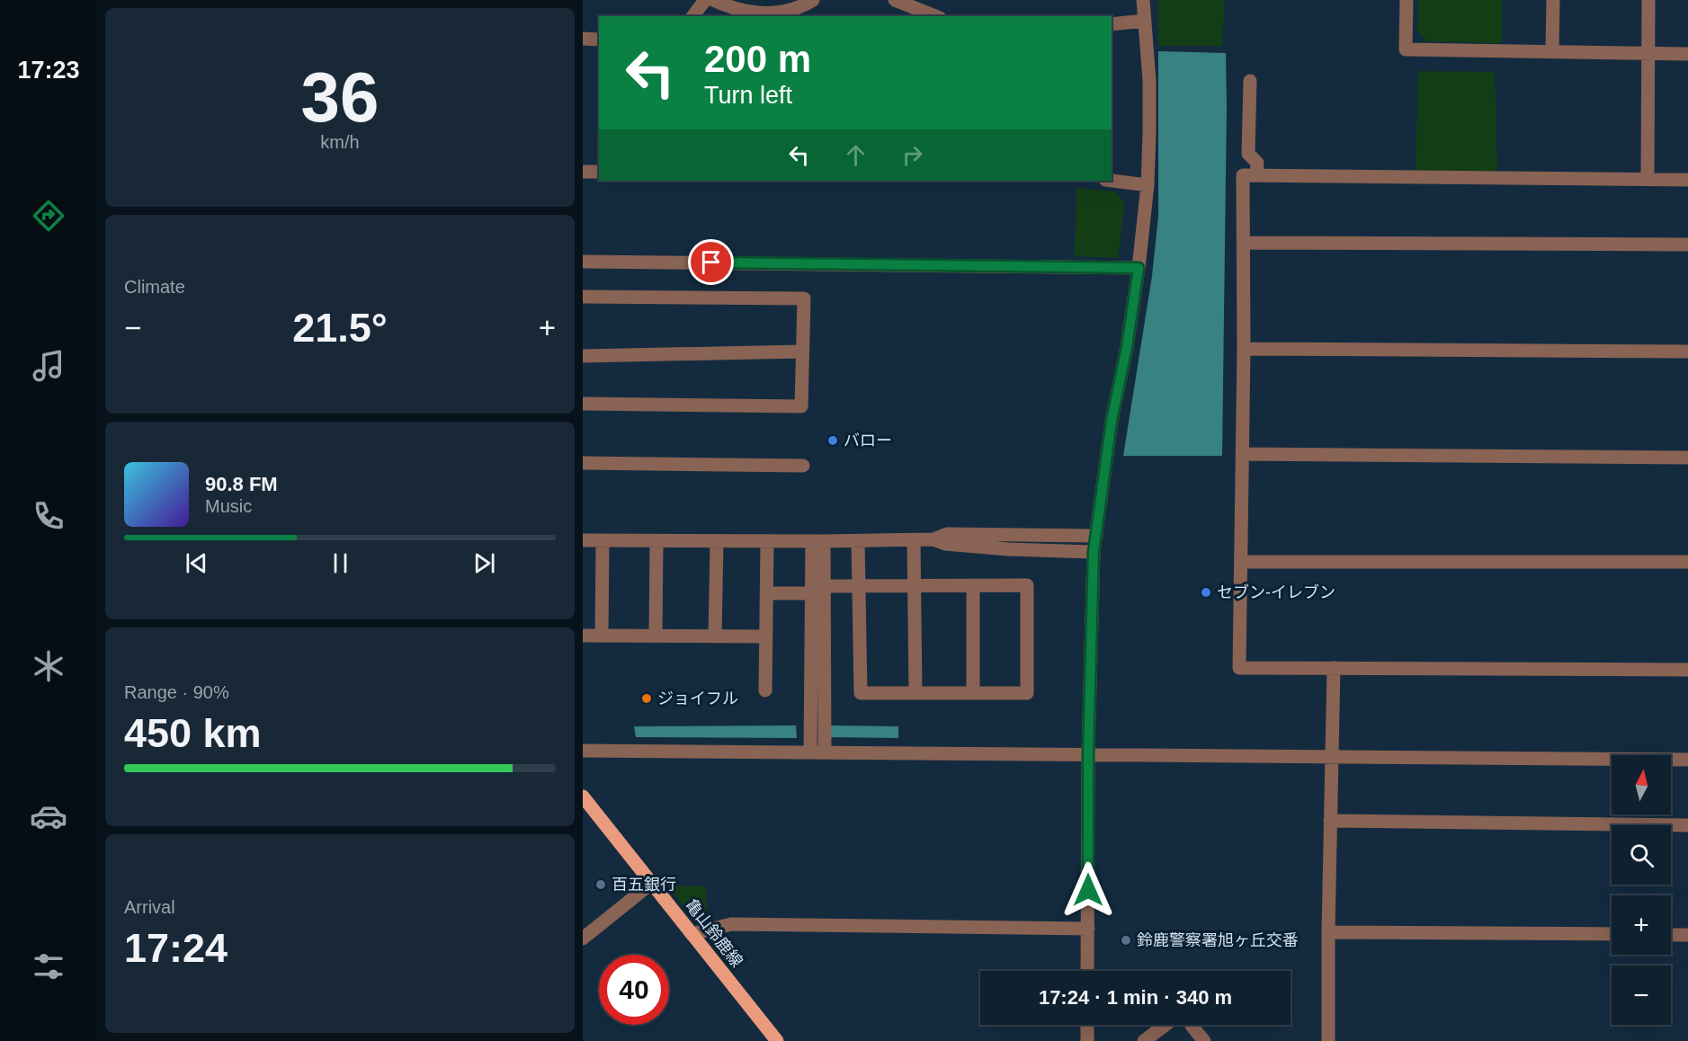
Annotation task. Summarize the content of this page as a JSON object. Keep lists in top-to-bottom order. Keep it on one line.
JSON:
{"streets":{"main road":["亀山鈴鹿線"]},"places":["バロー","セブン-イレブン","ジョイフル","百五銀行","鈴鹿警察署旭ヶ丘交番"],"north":"top","page":{"tabs":"17:23","tile":[["36","km/h"],"Climate",["Range · 90%","450 km"],["Arrival","17:24"]],"turn":["200 m","Turn left"],"heat":["−","21.5°","+"],"song":["90.8 FM","Music"],"map_buttons":["+","−"],"limit":"40","trip":"17:24 · 1 min · 340 m"}}
